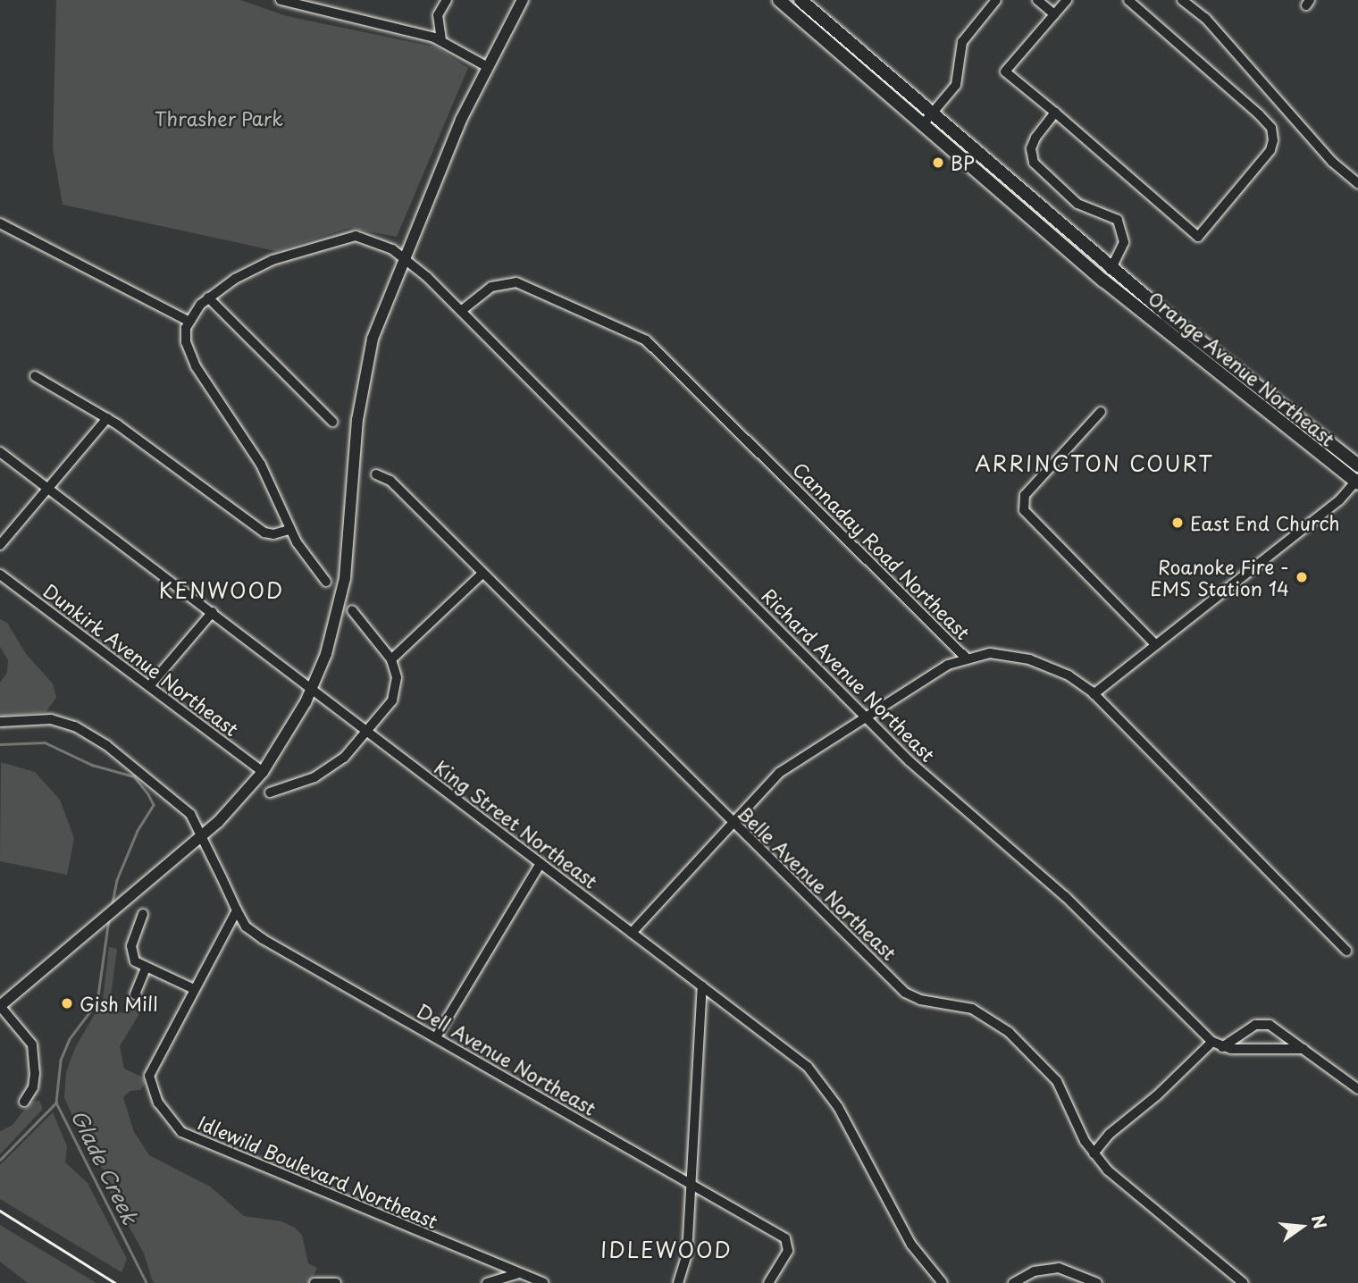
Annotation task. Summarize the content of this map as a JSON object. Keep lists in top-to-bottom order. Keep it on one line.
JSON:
{"streets":{"highway":["Orange Avenue Northeast"],"street":["Cannaday Road Northeast","Dunkirk Avenue Northeast","Richard Avenue Northeast","King Street Northeast","Belle Avenue Northeast","Dell Avenue Northeast","Idlewild Boulevard Northeast"]},"crossings":[["Cannaday Road Northeast","Richard Avenue Northeast"],["Dell Avenue Northeast","Idlewild Boulevard Northeast"]],"districts":["ARRINGTON COURT","KENWOOD","IDLEWOOD"],"water":["Glade Creek"],"parks":["Thrasher Park"],"places":["BP","East End Church","Roanoke Fire - EMS Station 14","Gish Mill"],"north":"right"}
